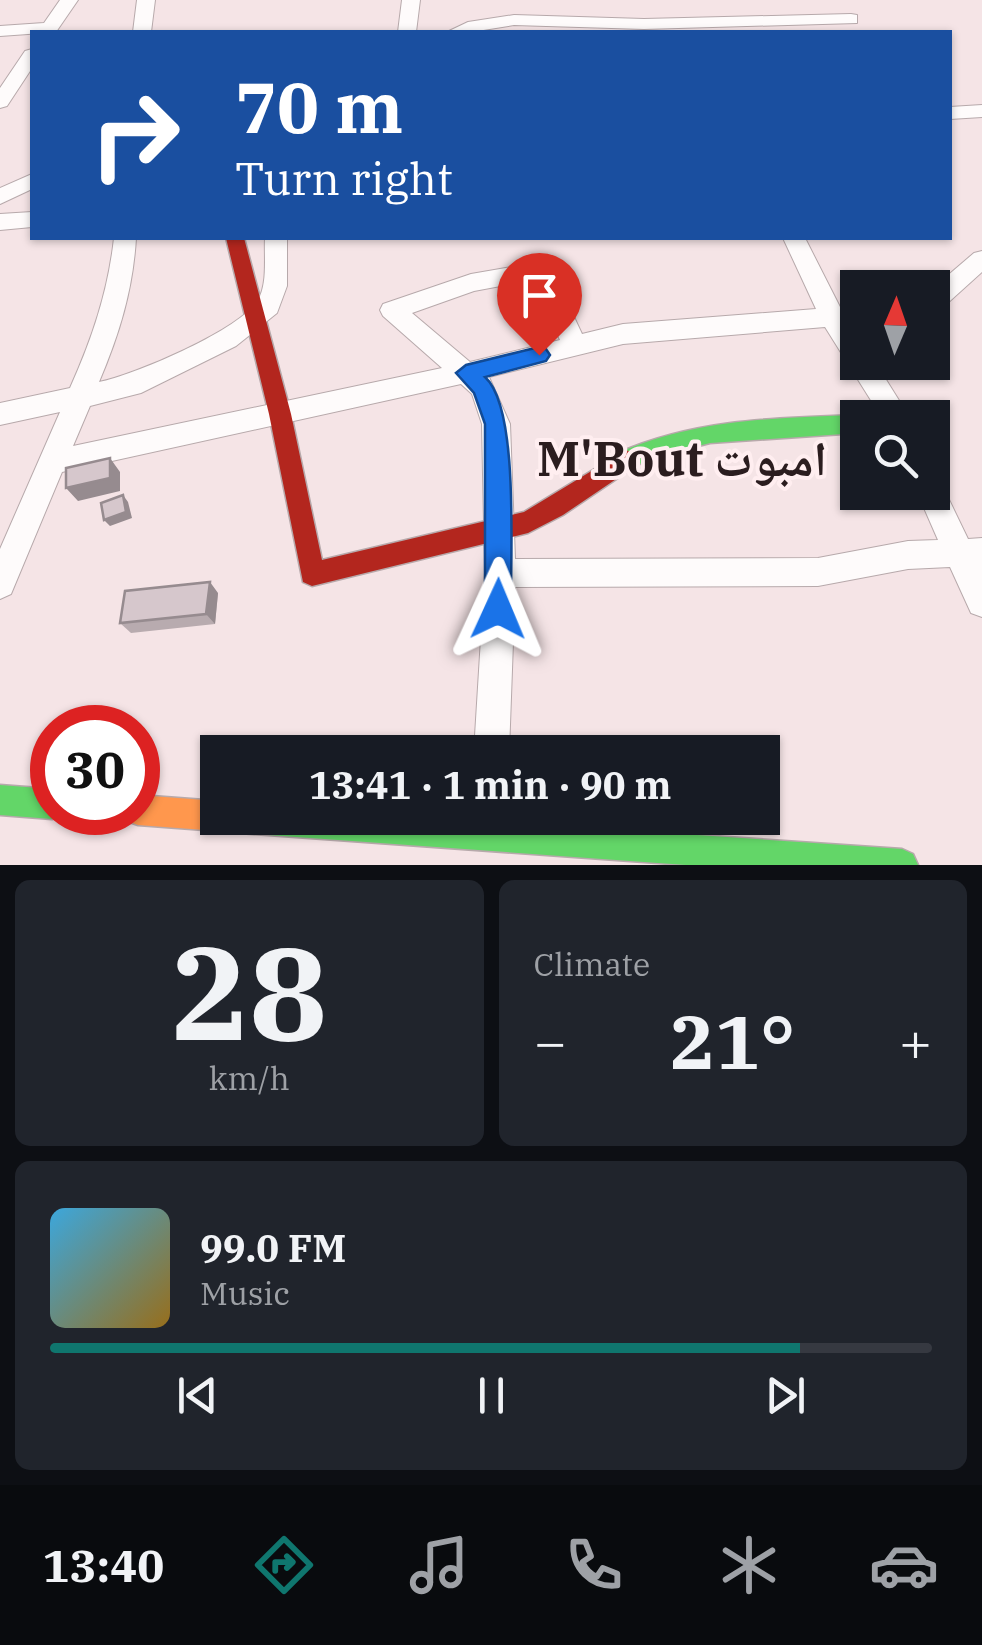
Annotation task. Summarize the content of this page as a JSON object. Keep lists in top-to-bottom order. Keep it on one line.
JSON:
{"districts":["M'Bout امبوت"],"north":"top","page":{"turn":["70 m","Turn right"],"limit":"30","trip":"13:41 · 1 min · 90 m","tile":[["28","km/h"],"Climate"],"heat":["−","21°","+"],"song":["99.0 FM","Music"],"tabs":"13:40"}}
